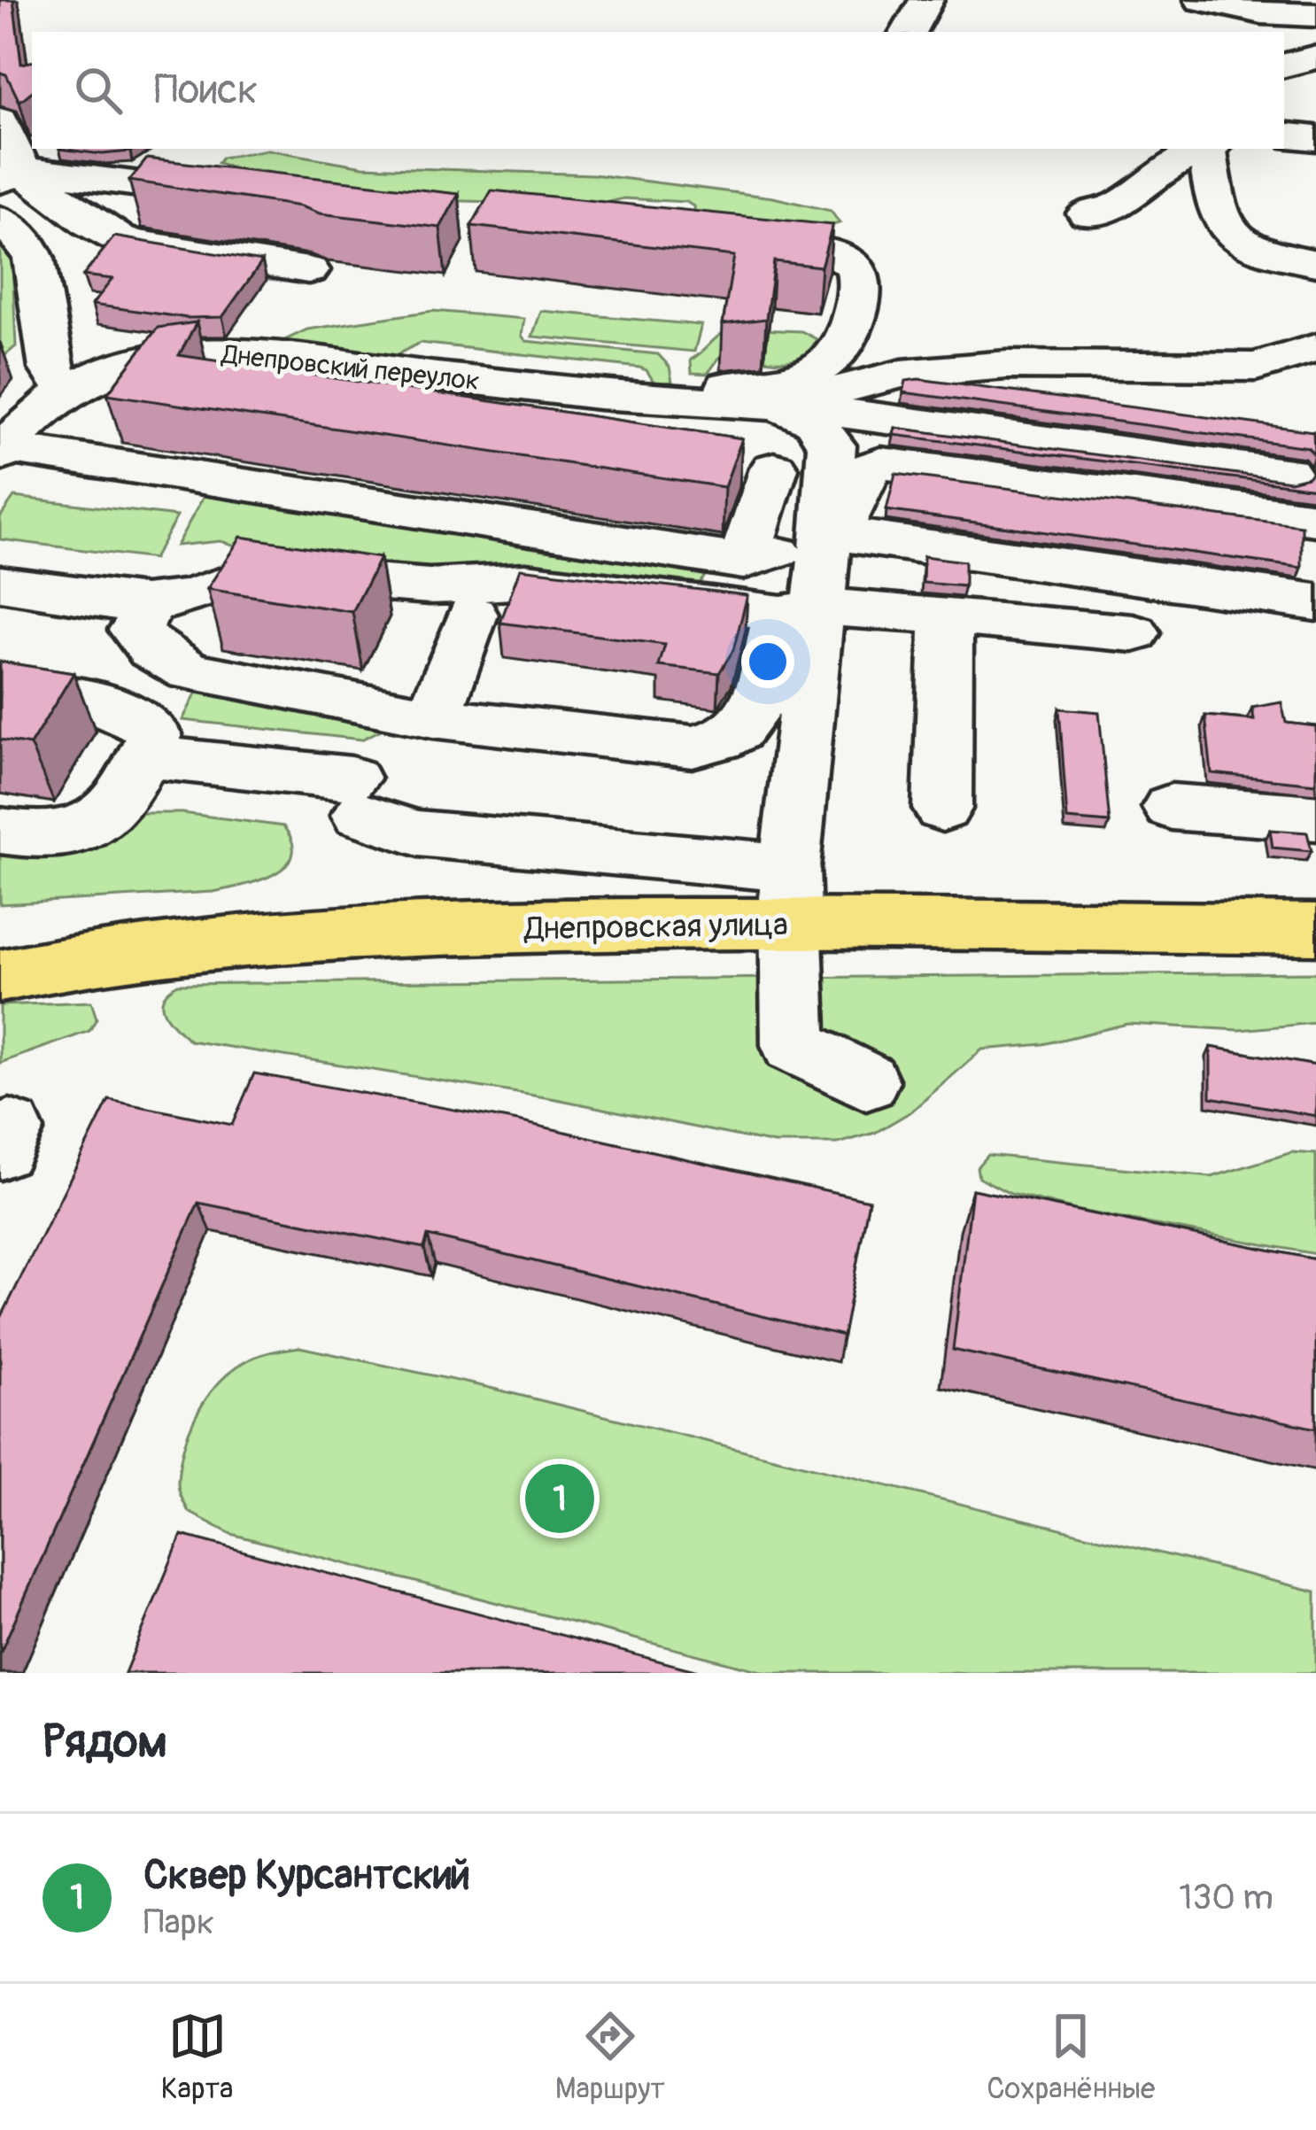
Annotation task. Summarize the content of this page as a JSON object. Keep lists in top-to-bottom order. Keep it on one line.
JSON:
{"streets":{"main road":["Днепровская улица"],"street":["Днепровский переулок"]},"page":{"search":"Поиск","pins":"1","heading":"Рядом","list":[{"mark":"1","name":"Сквер Курсантский","note":"Парк","value":"130 m"}],"nav":["Карта","Маршрут","Сохранённые"]}}
